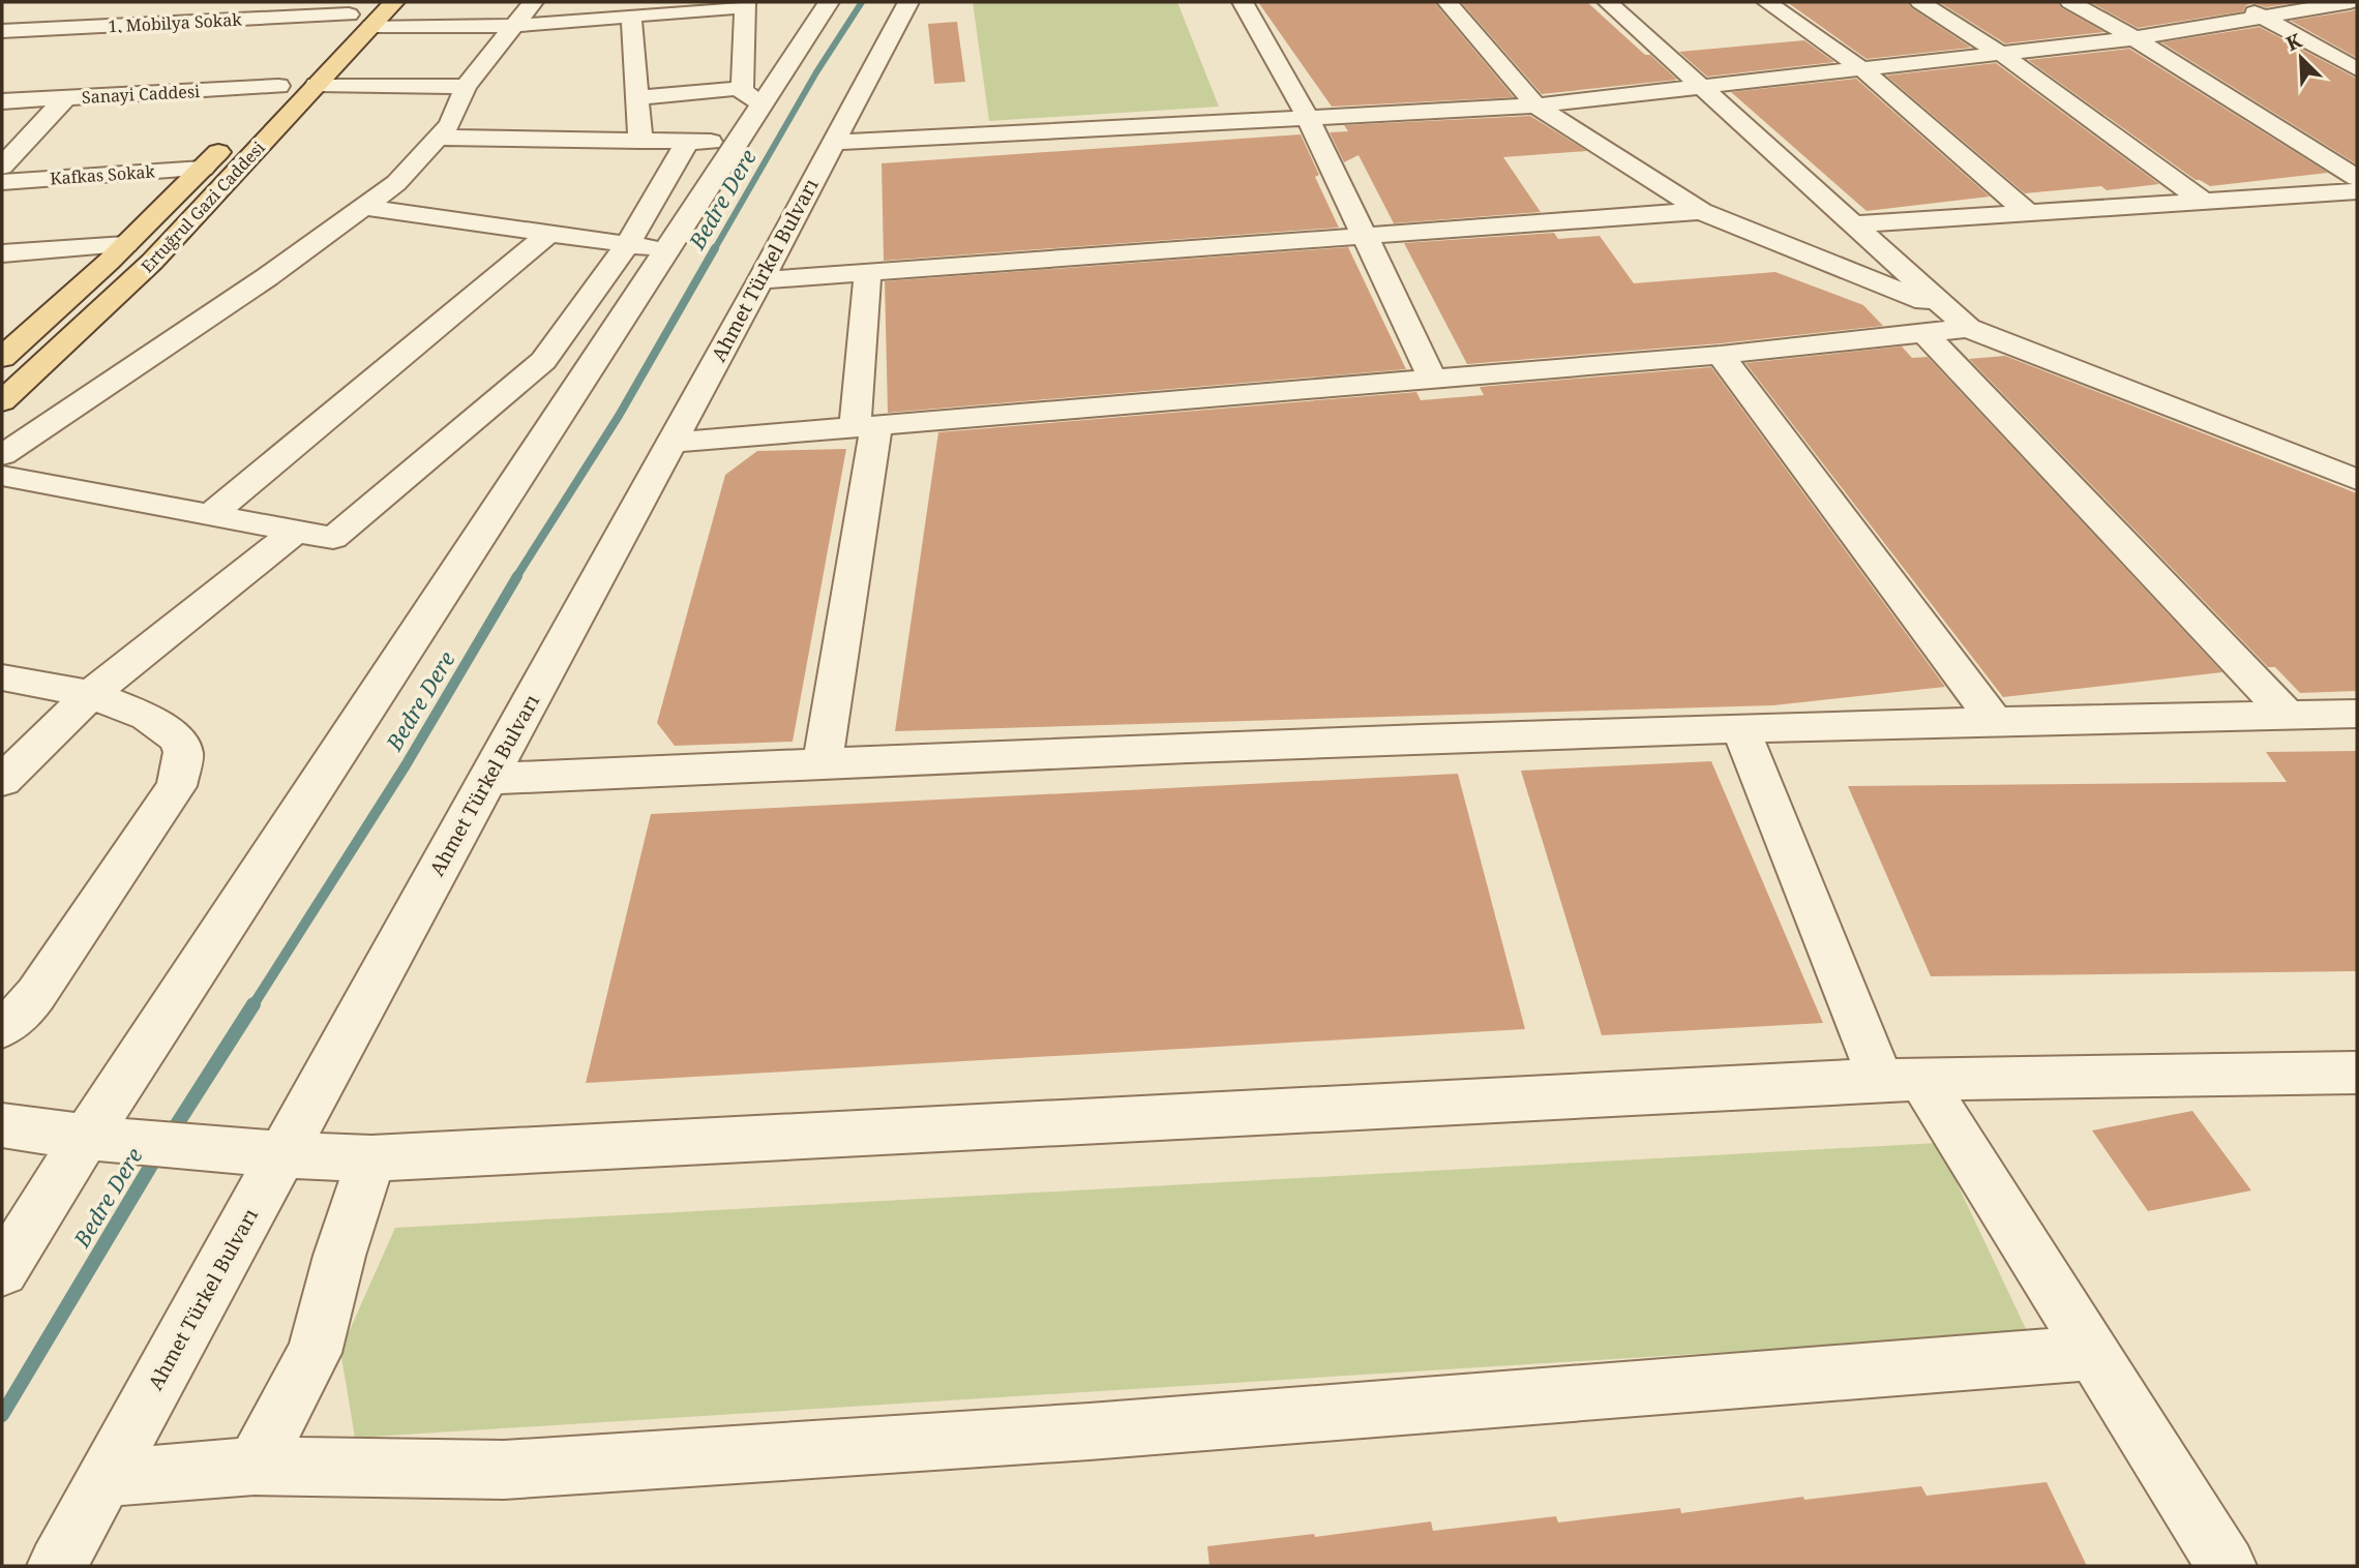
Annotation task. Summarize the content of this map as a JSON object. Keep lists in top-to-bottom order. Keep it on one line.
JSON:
{"streets":{"main road":["Ertuğrul Gazi Caddesi"],"street":["1. Mobilya Sokak","Sanayi Caddesi","Kafkas Sokak","Ahmet Türkel Bulvarı"]},"crossings":[["1. Mobilya Sokak","Ertuğrul Gazi Caddesi"],["Kafkas Sokak","Ertuğrul Gazi Caddesi"]],"water":["Bedre Dere"],"north":"top left"}
